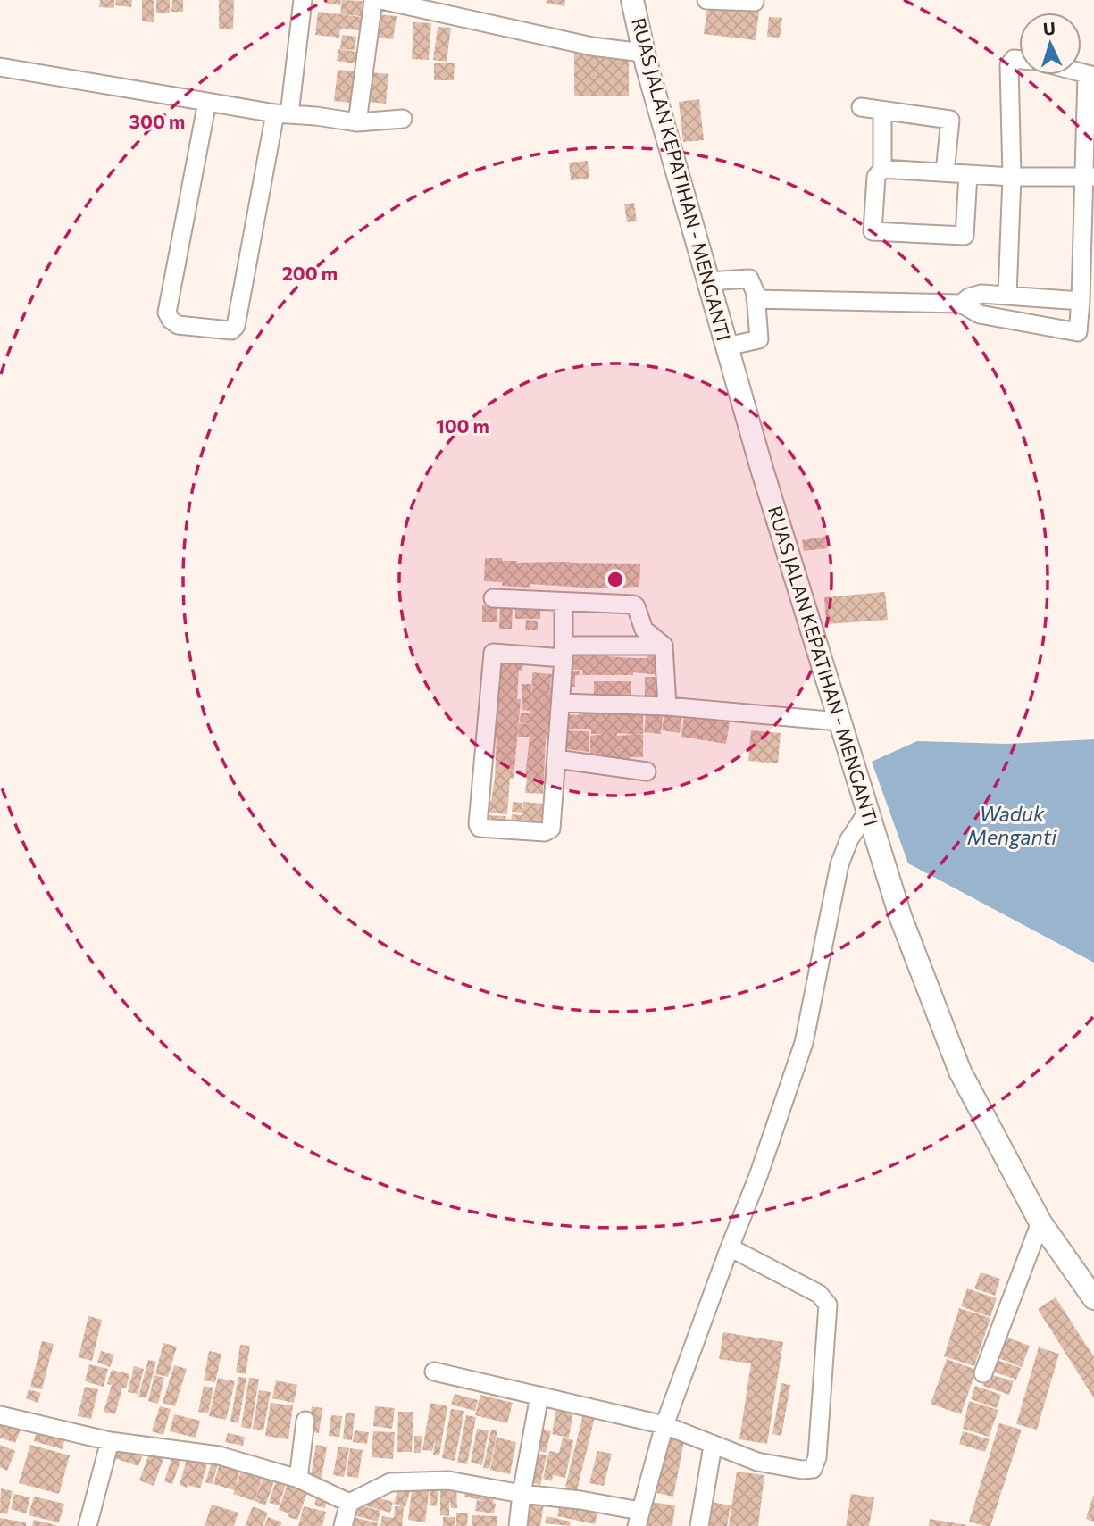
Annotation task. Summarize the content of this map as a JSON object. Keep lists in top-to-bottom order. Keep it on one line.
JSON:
{"streets":{"main road":["RUAS JALAN KEPATIHAN - MENGANTI"]},"water":["Waduk Menganti"],"north":"top","rings":["300 m","200 m","100 m"]}
